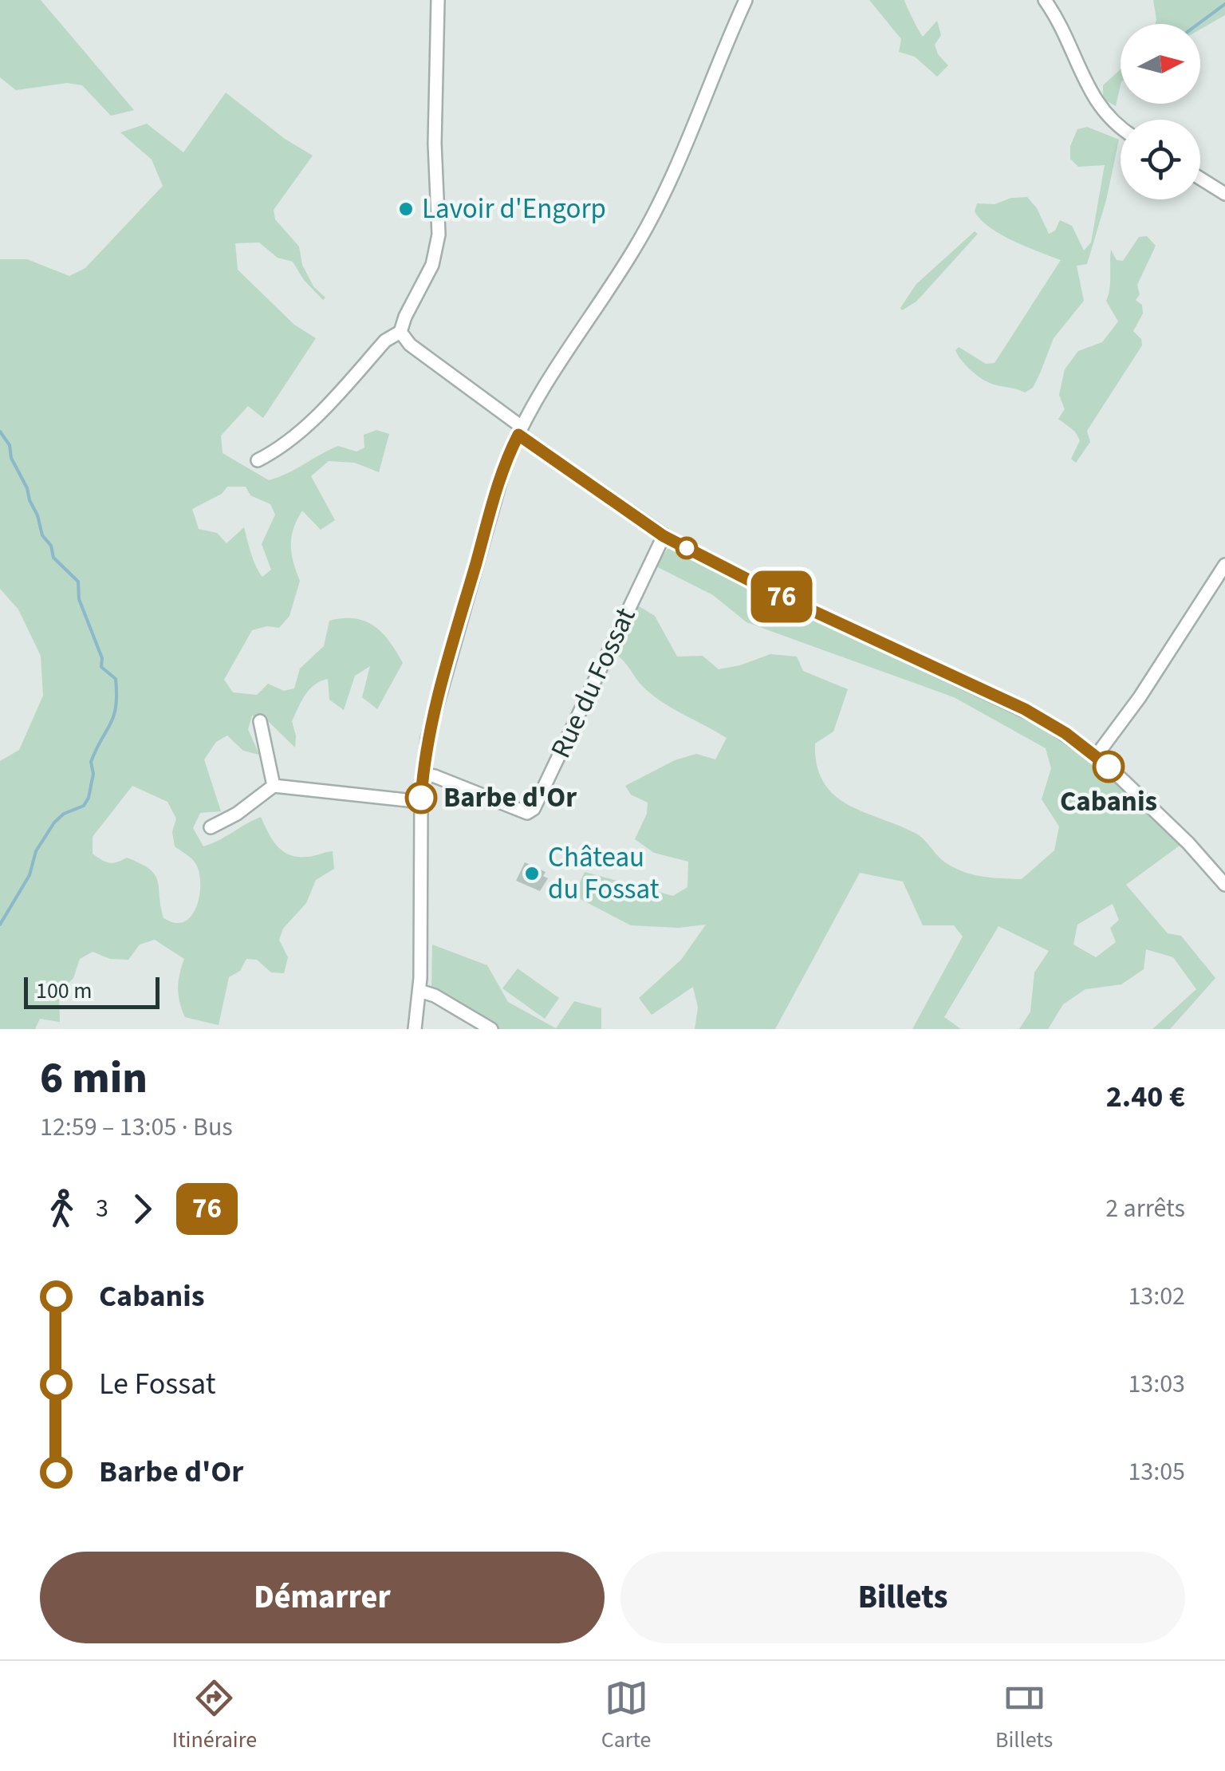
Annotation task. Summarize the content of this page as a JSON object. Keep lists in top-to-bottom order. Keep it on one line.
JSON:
{"streets":{"street":["Rue du Fossat"]},"places":["Lavoir d'Engorp","Cabanis","Barbe d'Or","Château du Fossat"],"lines":["bus line 76"],"scale_bar":"100 m","north":"right","page":{"on_map":"76","scale":"100 m","heading":["6 min","12:59 – 13:05 · Bus","2.40 €"],"legs":["3","76","2 arrêts"],"list":[{"name":"Cabanis","value":"13:02"},{"name":"Le Fossat","value":"13:03"},{"name":"Barbe d'Or","value":"13:05"}],"buttons":["Démarrer","Billets"],"tabs":["Itinéraire","Carte","Billets"]}}
